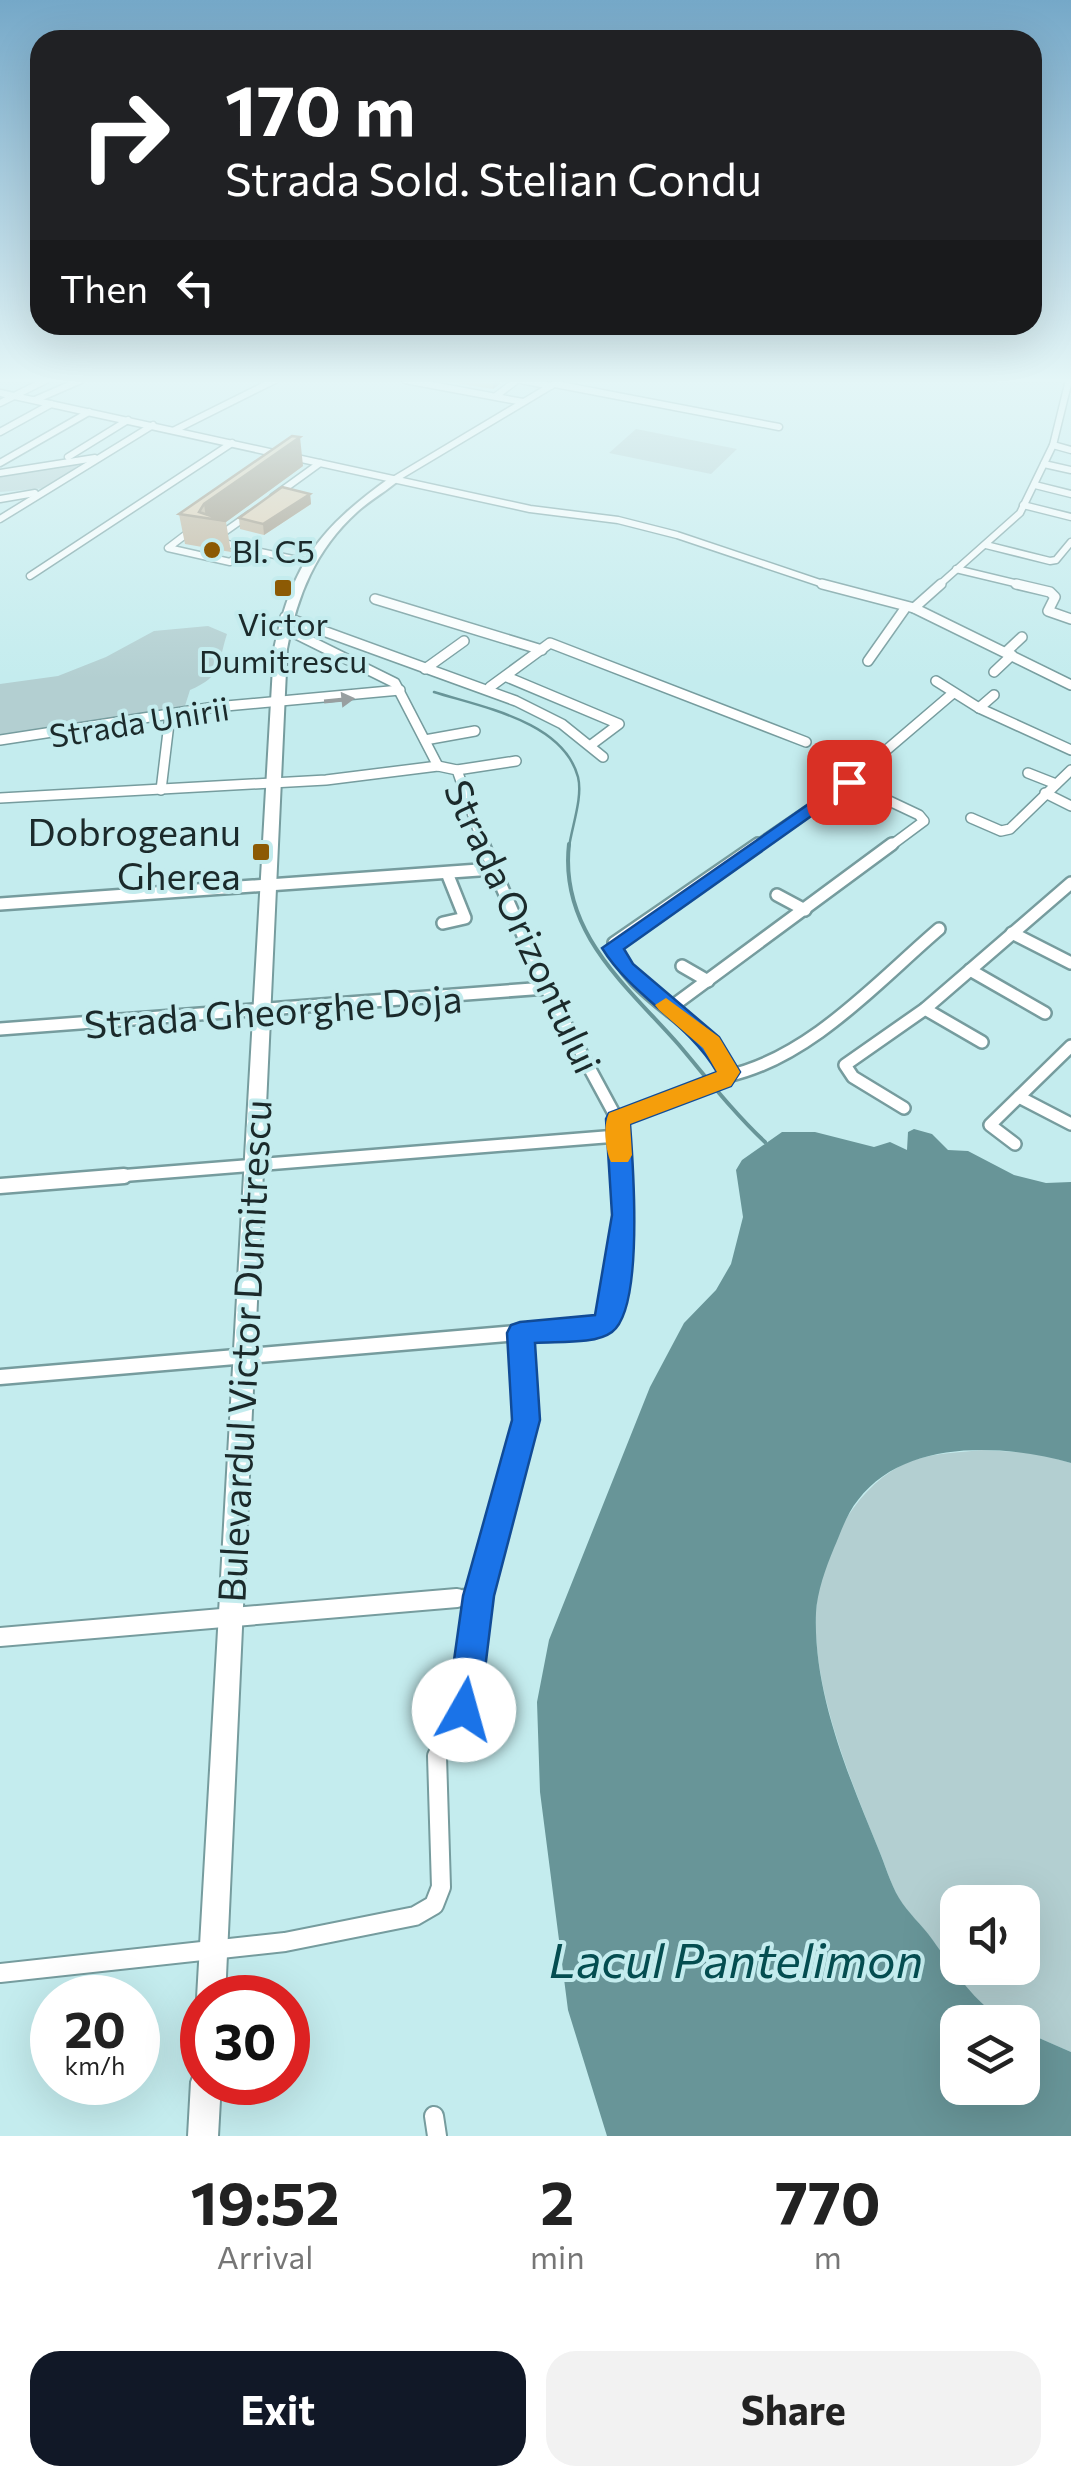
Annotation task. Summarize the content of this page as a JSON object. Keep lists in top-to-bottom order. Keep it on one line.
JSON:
{"streets":{"street":["Strada Unirii","Strada Orizontului","Strada Gheorghe Doja","Bulevardul Victor Dumitrescu"]},"crossings":[["Strada Unirii","Strada Orizontului"],["Strada Unirii","Bulevardul Victor Dumitrescu"],["Strada Orizontului","Strada Gheorghe Doja"],["Strada Gheorghe Doja","Bulevardul Victor Dumitrescu"]],"water":["Lacul Pantelimon"],"places":{"other":["Bl. C5"],"transit":["Victor Dumitrescu","Dobrogeanu Gherea"]},"page":{"turn":["170 m","Strada Sold. Stelian Condu"],"then":"Then","speed":"20 km/h","limit":"30","eta":["19:52","Arrival","2","min","770","m"],"buttons":["Exit","Share"]}}
